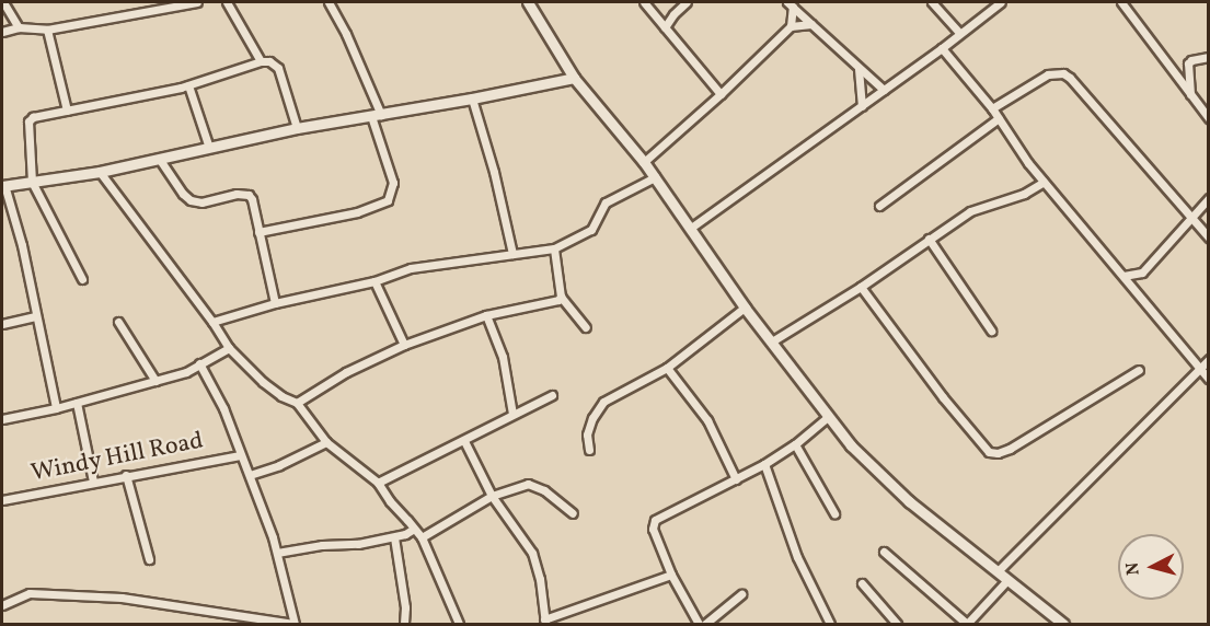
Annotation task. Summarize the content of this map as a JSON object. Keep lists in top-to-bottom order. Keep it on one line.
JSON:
{"streets":{"street":["Windy Hill Road"]},"north":"left"}
